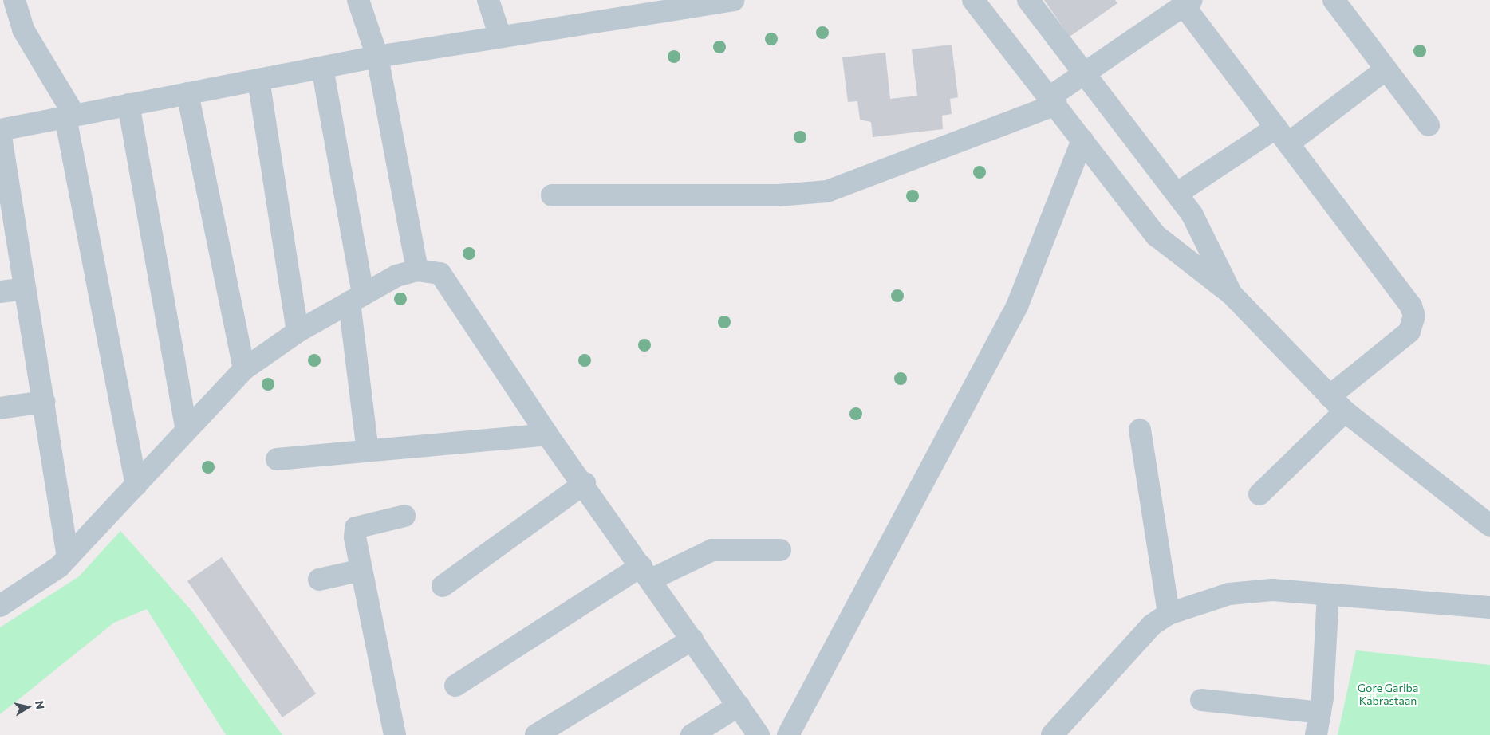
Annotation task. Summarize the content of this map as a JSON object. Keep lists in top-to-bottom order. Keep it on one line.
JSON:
{"parks":["Gore Gariba Kabrastaan"],"north":"right"}
